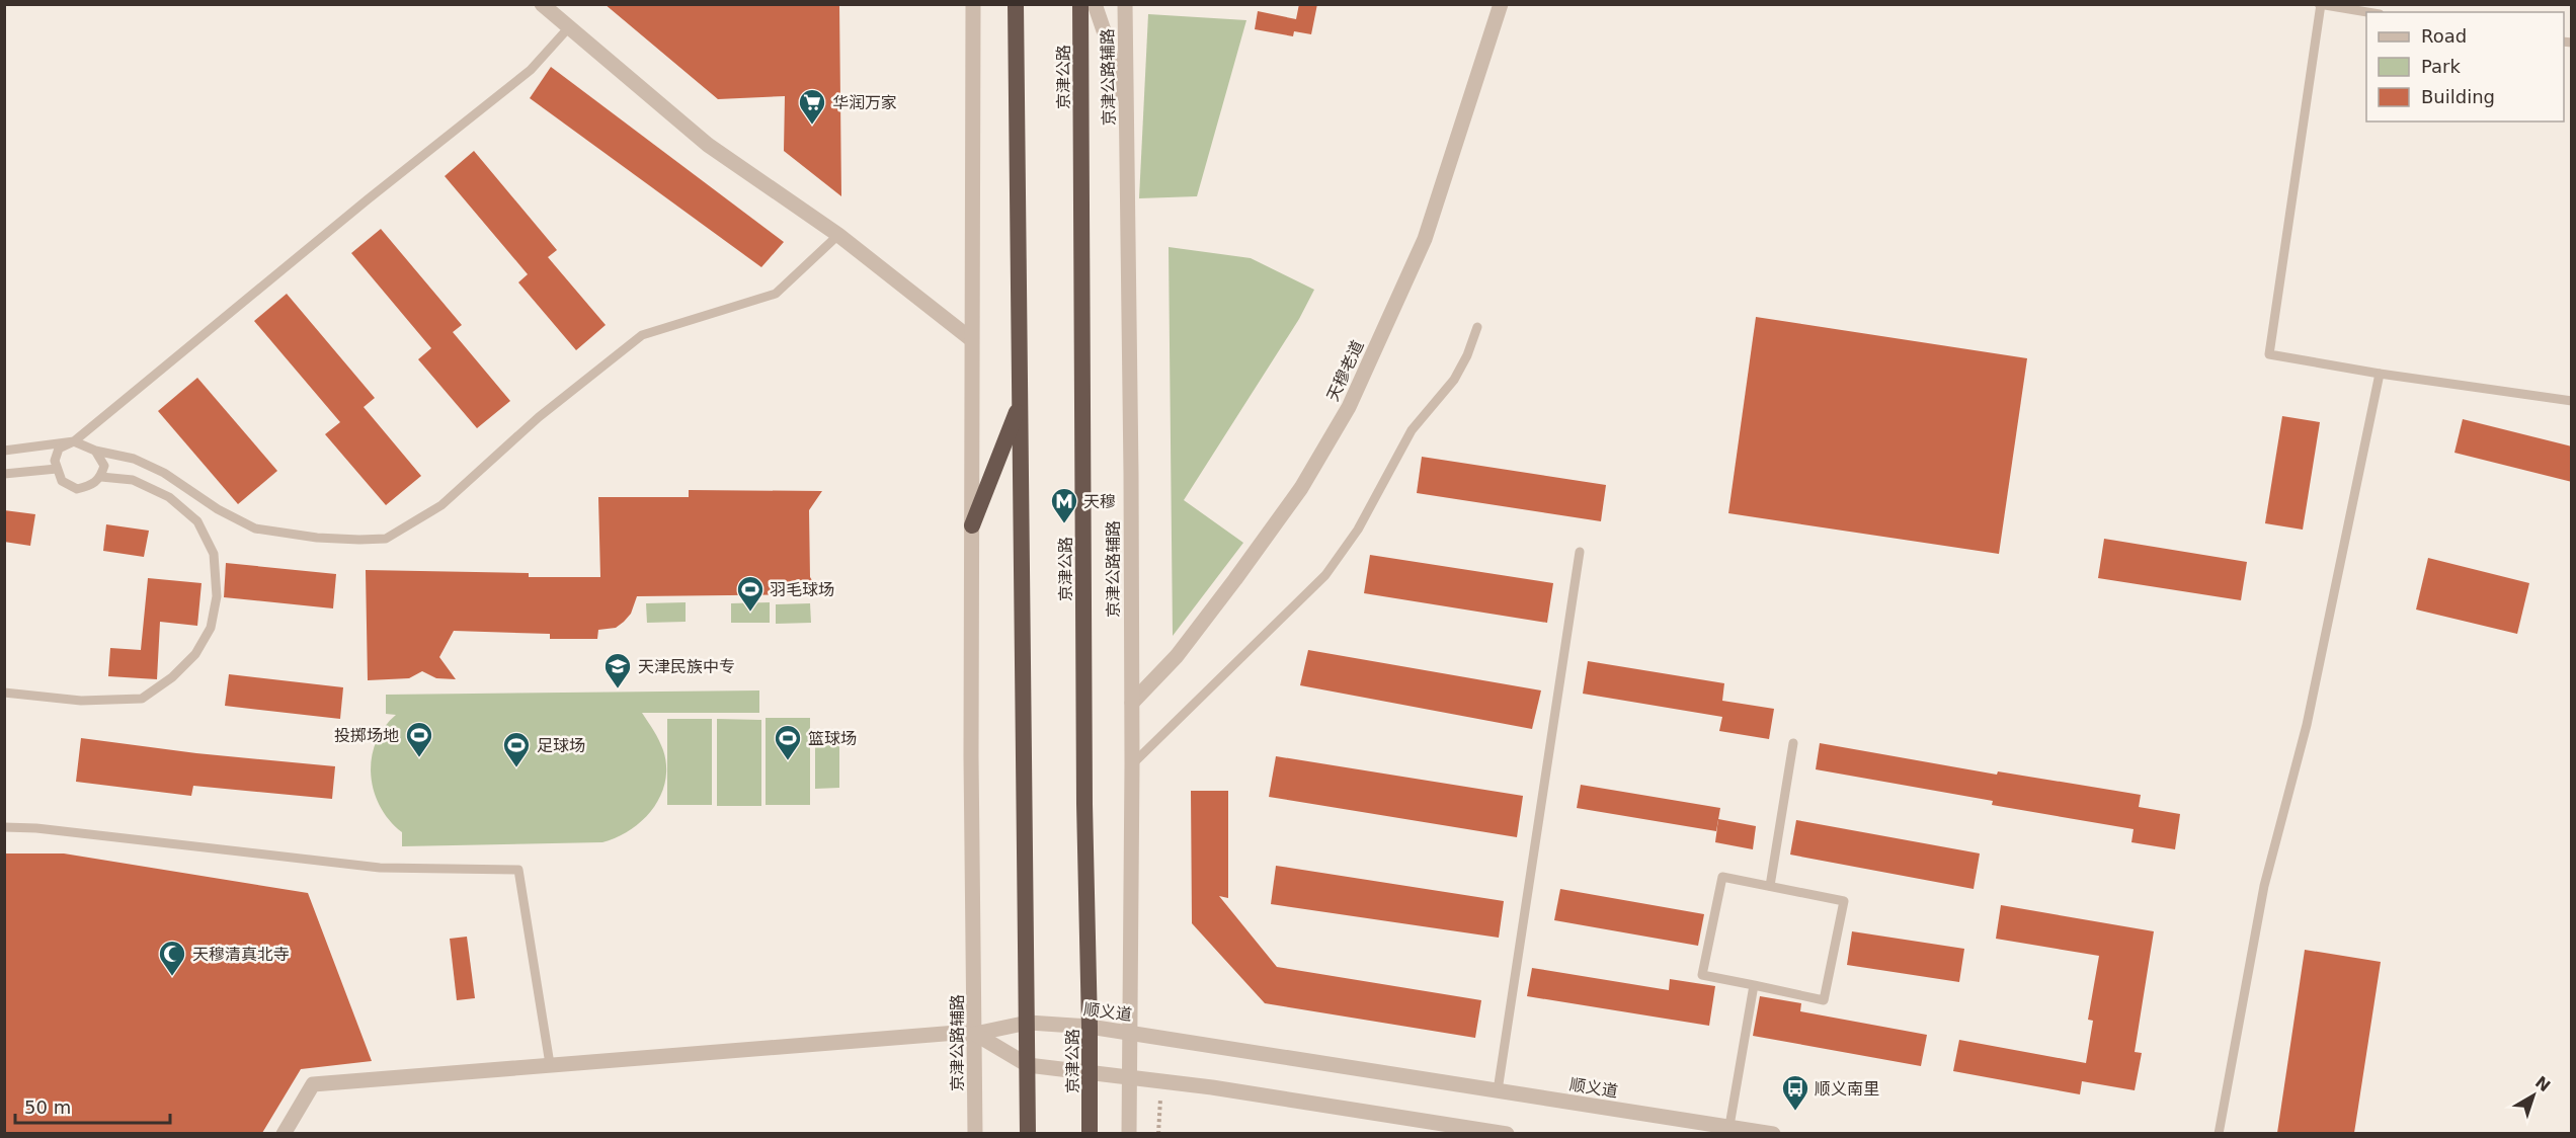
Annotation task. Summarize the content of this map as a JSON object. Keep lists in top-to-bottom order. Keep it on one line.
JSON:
{"streets":{"highway":["京津公路"],"street":["京津公路辅路","天穆老道","顺义道"]},"crossings":[["京津公路","顺义道"],["京津公路辅路","天穆老道"],["京津公路辅路","顺义道"]],"places":{"supermarket":["华润万家"],"metro station":["天穆"],"sports":["羽毛球场","投掷场地","篮球场","足球场"],"school or university":["天津民族中专"],"mosque":["天穆清真北寺"],"bus stop":["顺义南里"]},"legend":["Road","Park","Building"],"scale_bar":"50 m","north":"top right"}
